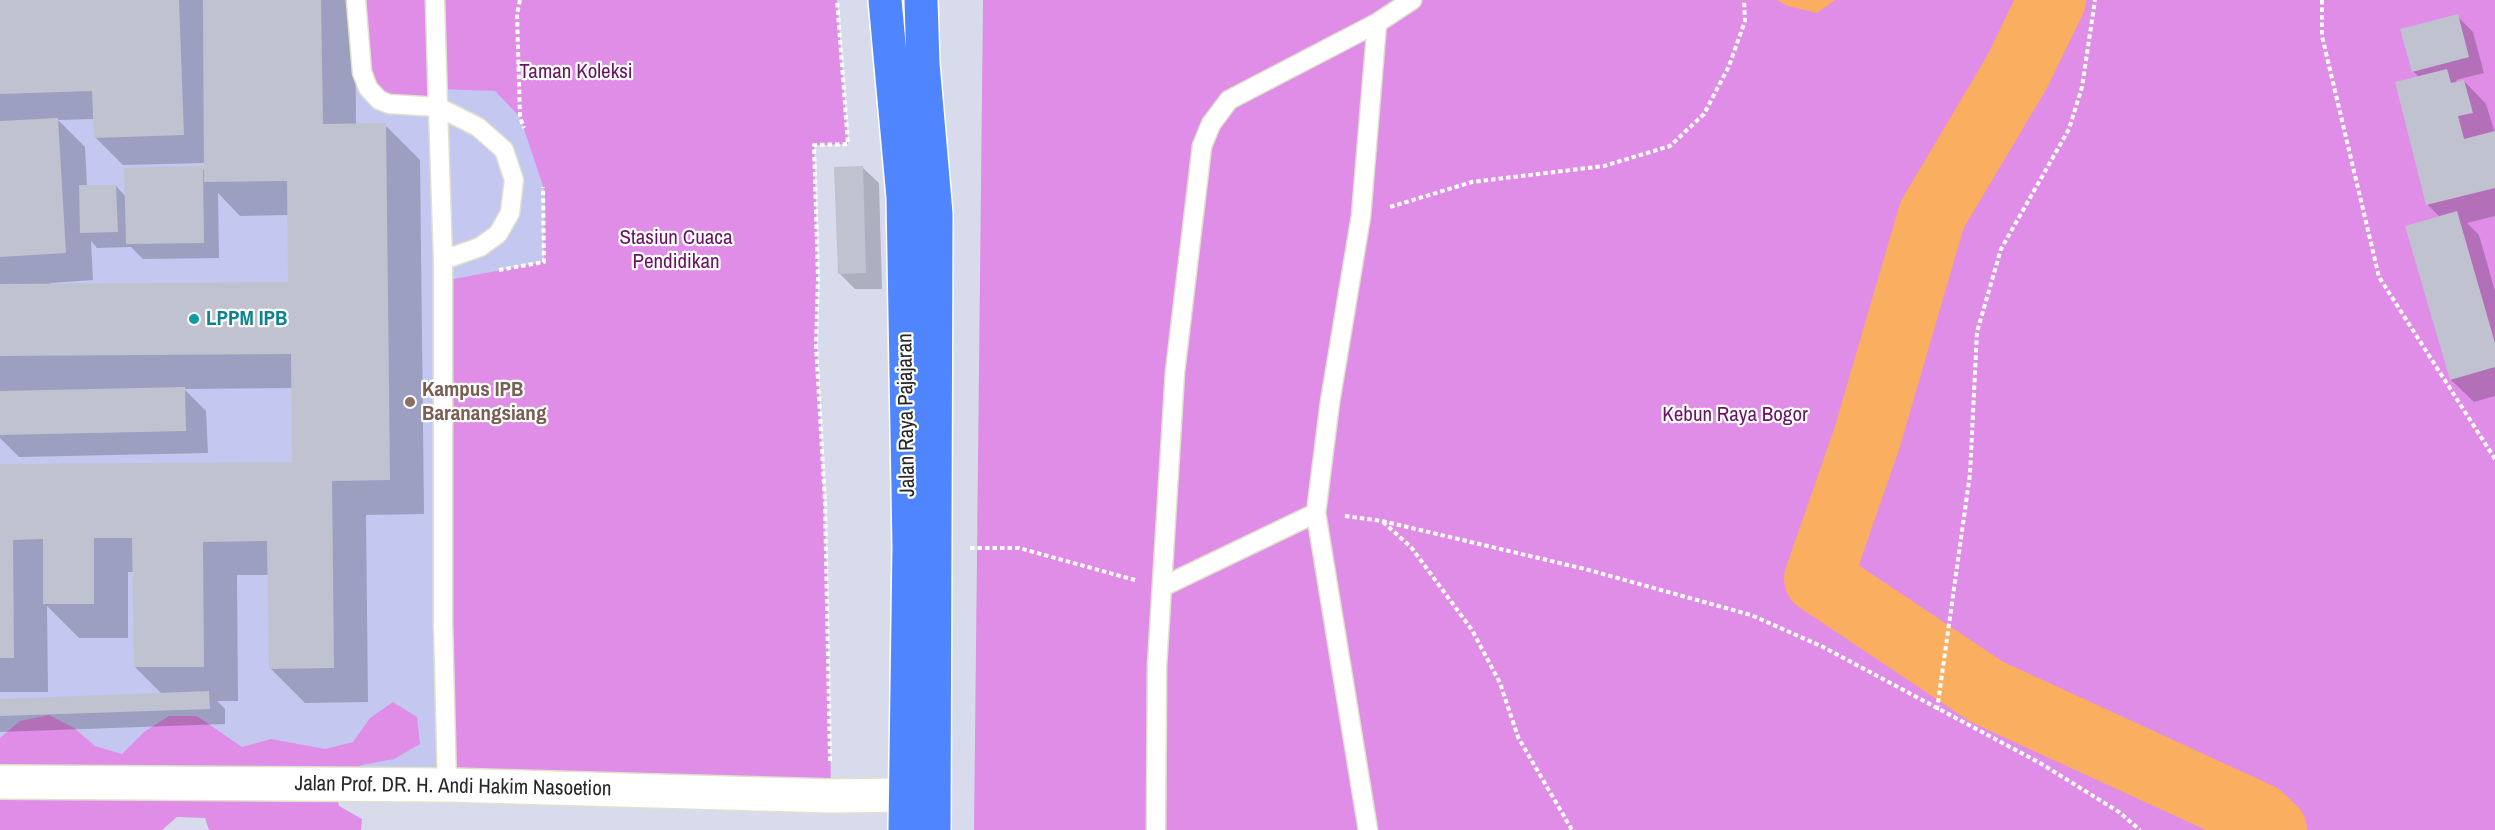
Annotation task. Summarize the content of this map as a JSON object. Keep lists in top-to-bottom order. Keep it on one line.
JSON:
{"streets":{"highway":["Jalan Raya Pajajaran"],"street":["Jalan Prof. DR. H. Andi Hakim Nasoetion"]},"crossings":[["Jalan Raya Pajajaran","Jalan Prof. DR. H. Andi Hakim Nasoetion"]],"parks":["Taman Koleksi","Stasiun Cuaca Pendidikan","Kebun Raya Bogor"],"places":["LPPM IPB","Kampus IPB Baranangsiang"]}
